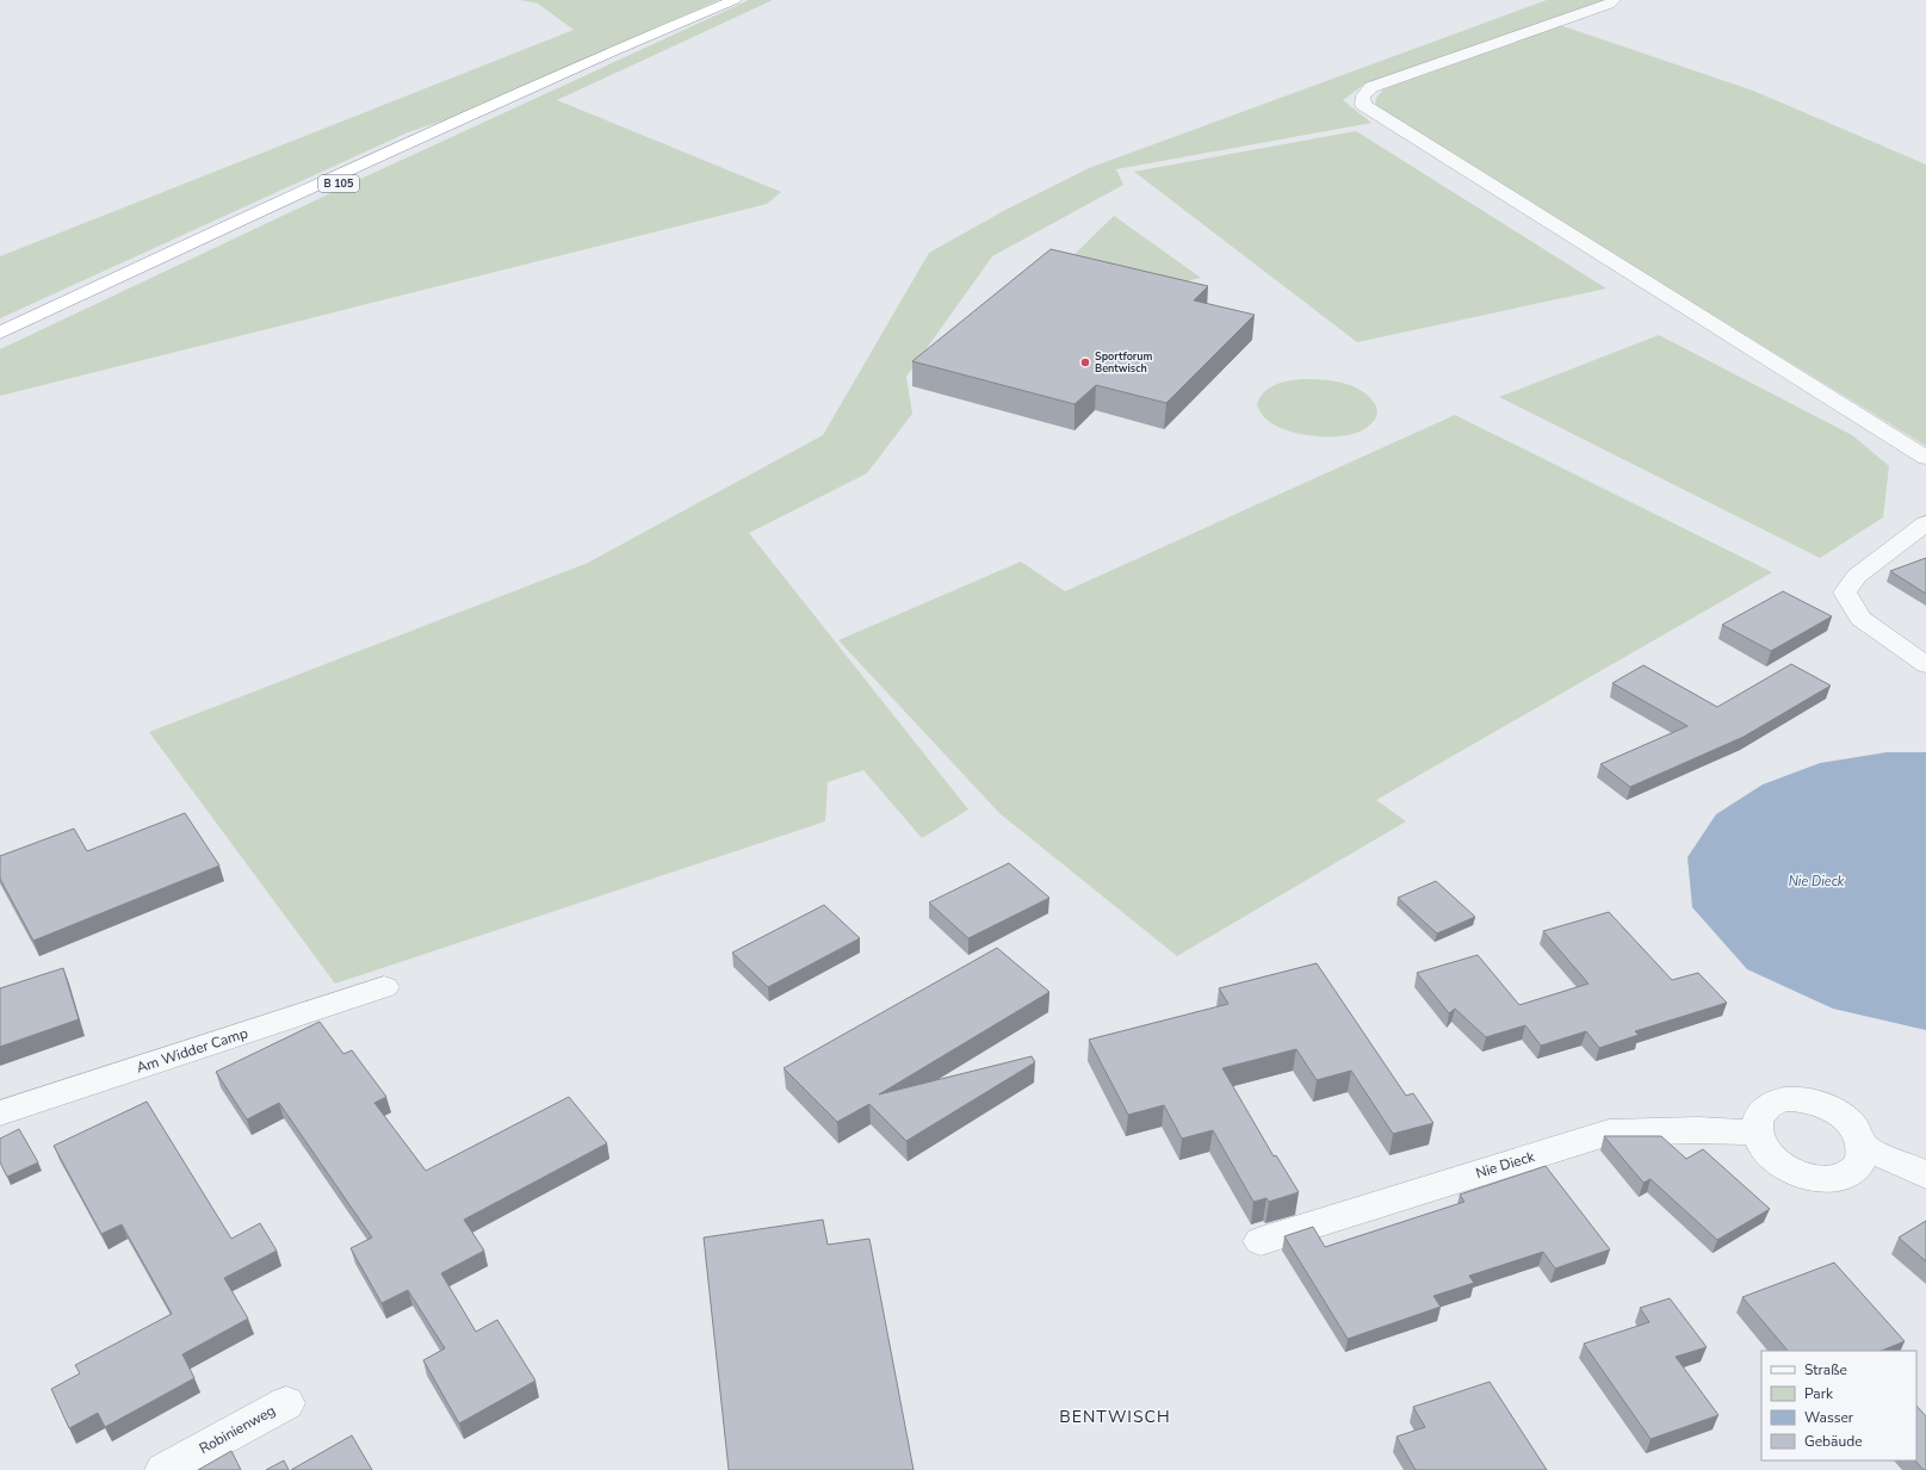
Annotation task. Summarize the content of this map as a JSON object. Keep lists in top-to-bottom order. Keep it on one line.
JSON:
{"streets":{"highway":["B 105"],"street":["Am Widder Camp","Nie Dieck","Robinienweg"]},"districts":["BENTWISCH"],"water":["Nie Dieck"],"places":["Sportforum Bentwisch"],"legend":["Straße","Park","Wasser","Gebäude"]}
